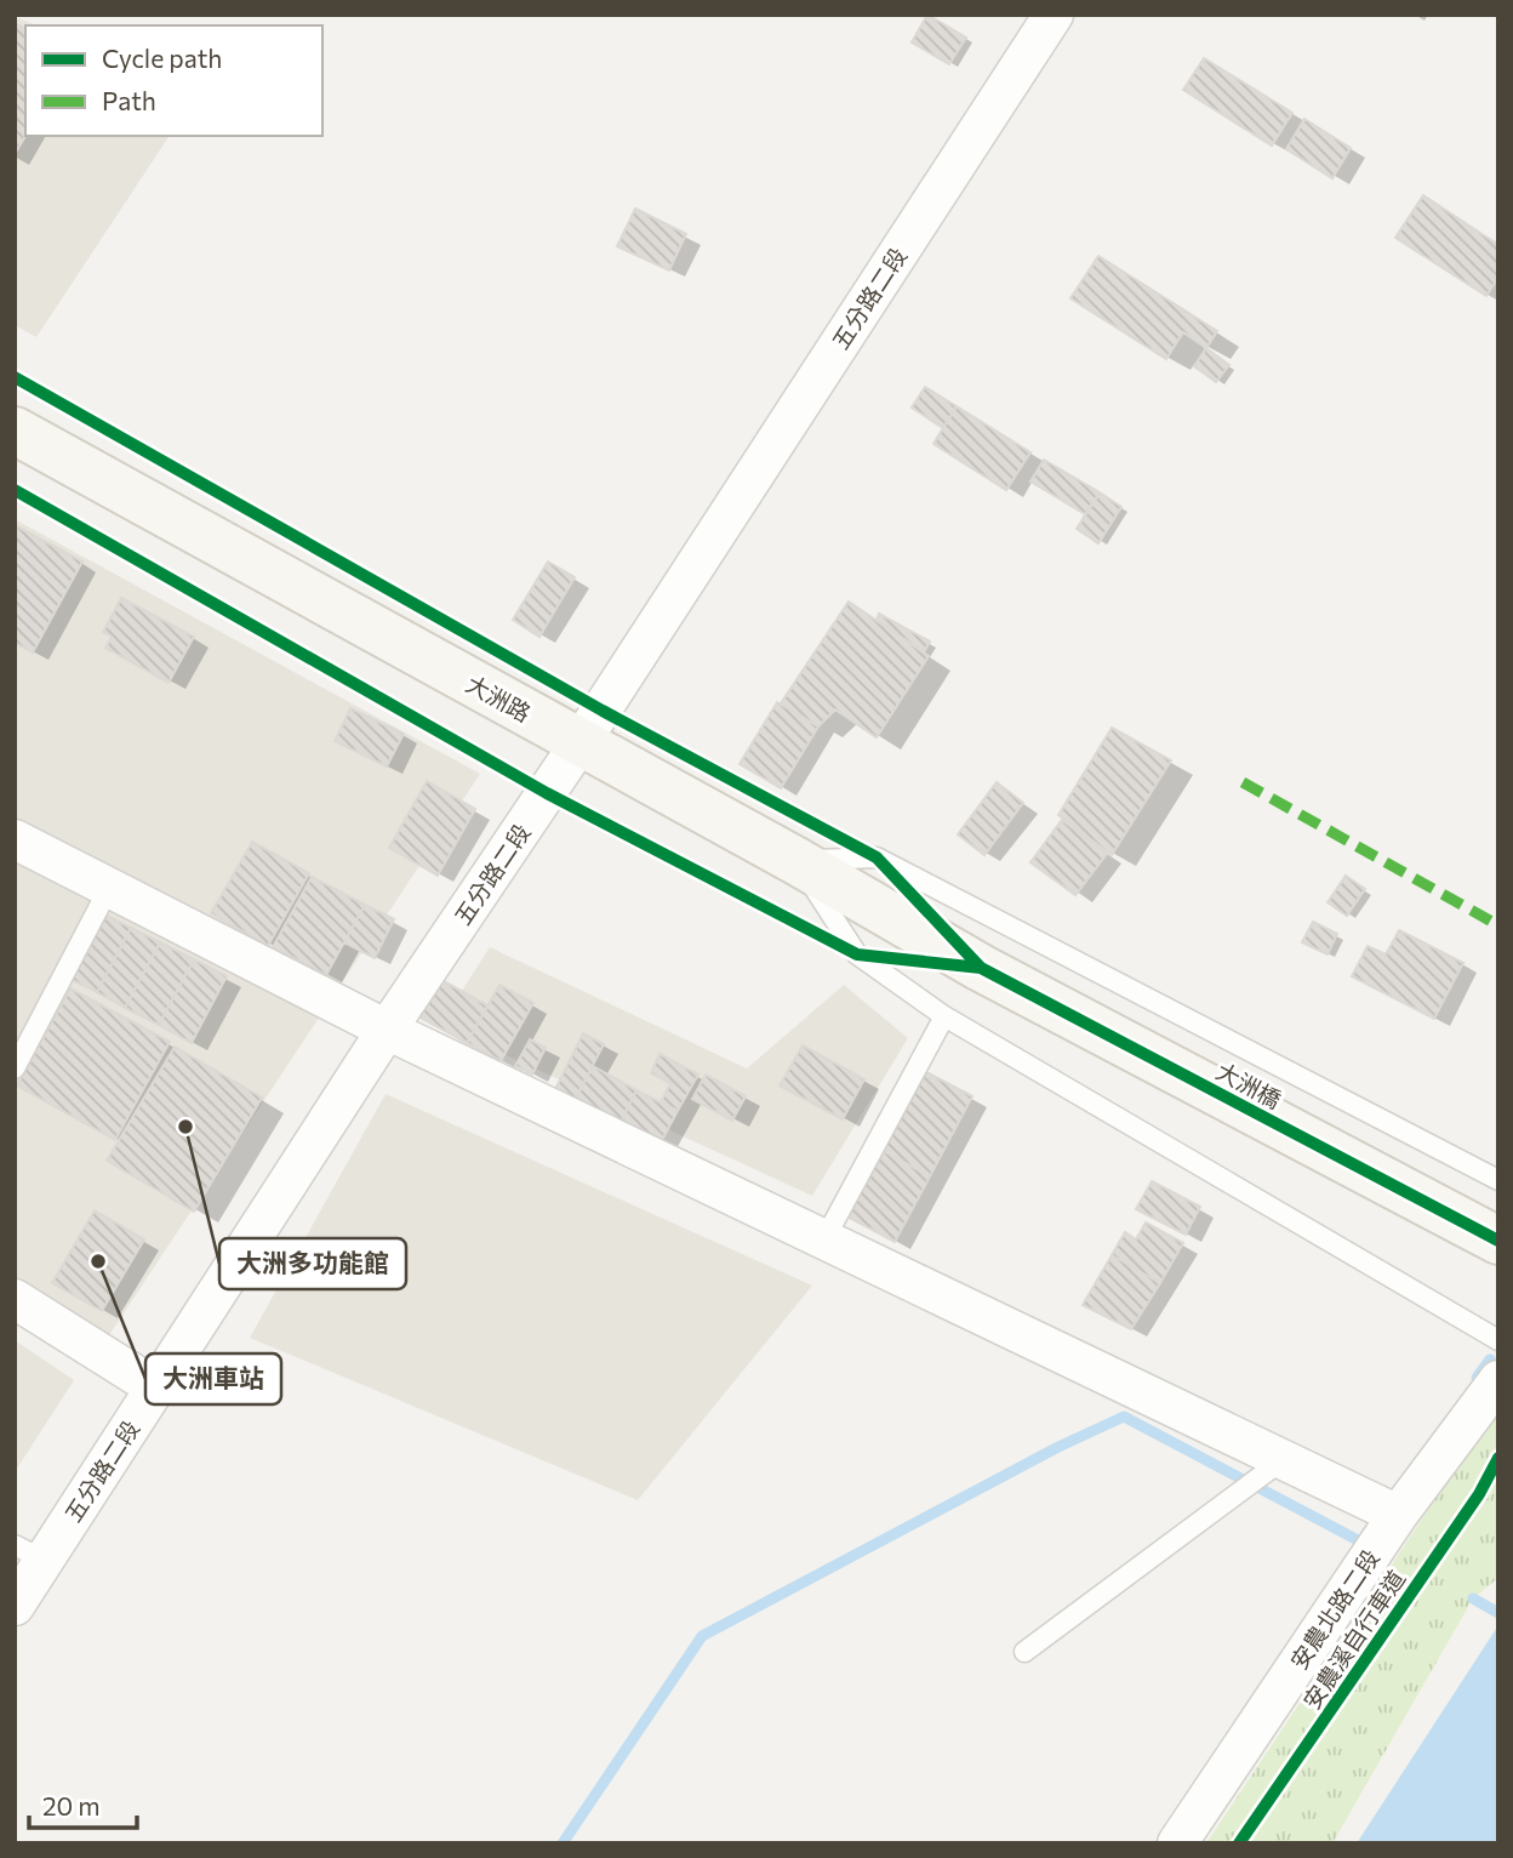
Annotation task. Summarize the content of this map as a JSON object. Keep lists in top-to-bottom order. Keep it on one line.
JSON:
{"streets":{"street":["五分路二段","大洲路","大洲橋","安農北路二段"],"cycle path":["安農溪自行車道"]},"crossings":[["五分路二段","大洲路"],["大洲路","大洲橋"]],"places":["大洲多功能館","大洲車站"],"legend":["Cycle path","Path"],"scale_bar":"20 m"}
